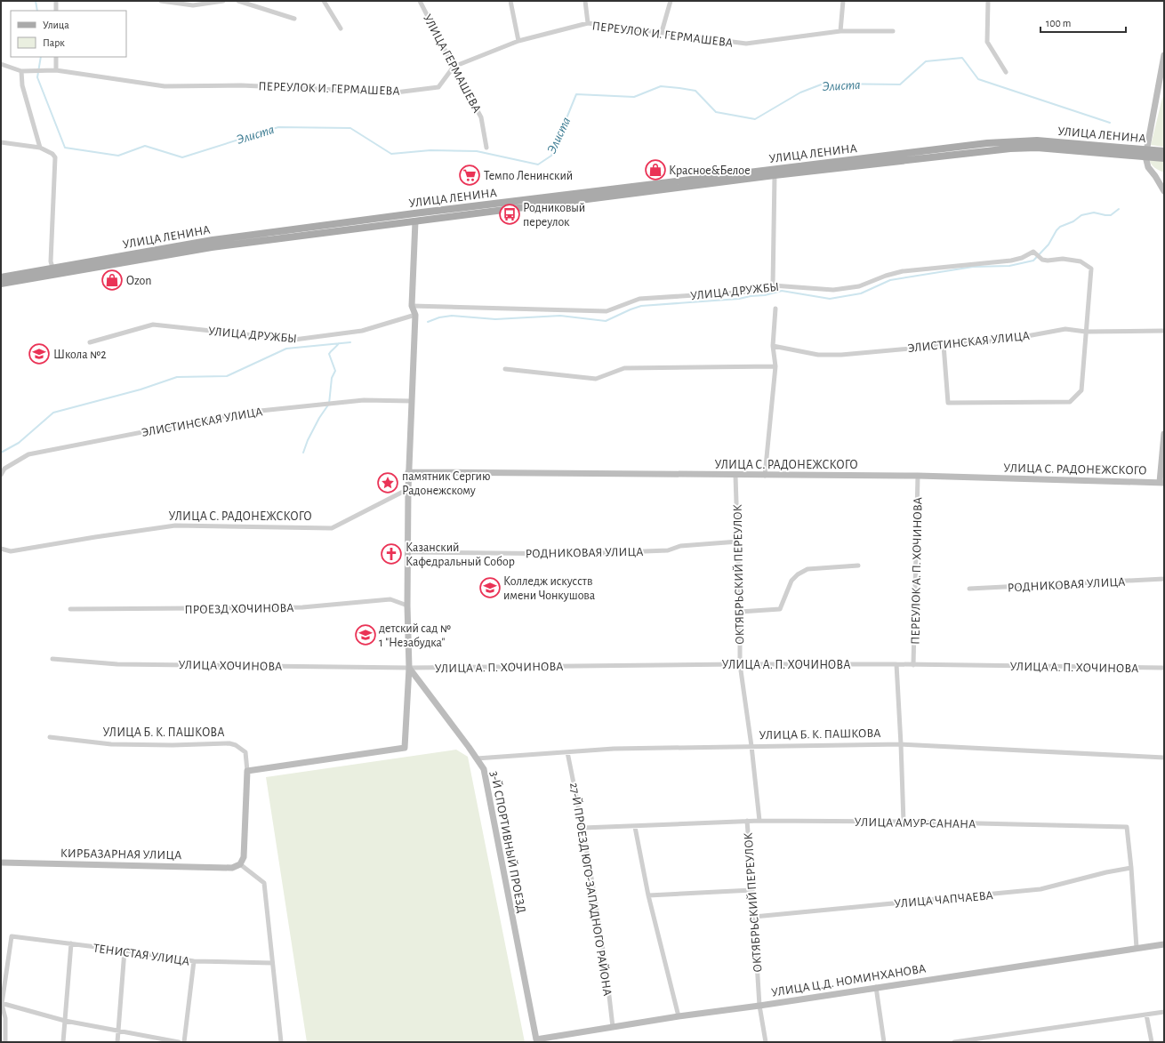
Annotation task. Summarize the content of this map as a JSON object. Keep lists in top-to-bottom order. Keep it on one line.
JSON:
{"streets":{"main road":["УЛИЦА ЛЕНИНА"],"street":["ПЕРЕУЛОК И. ГЕРМАШЕВА","УЛИЦА ГЕРМАШЕВА","УЛИЦА ДРУЖБЫ","ЭЛИСТИНСКАЯ УЛИЦА","УЛИЦА С. РАДОНЕЖСКОГО","РОДНИКОВАЯ УЛИЦА","ПЕРЕУЛОК А. П. ХОЧИНОВА","ОКТЯБРЬСКИЙ ПЕРЕУЛОК","ПРОЕЗД ХОЧИНОВА","УЛИЦА А. П. ХОЧИНОВА","УЛИЦА ХОЧИНОВА","УЛИЦА Б. К. ПАШКОВА","УЛИЦА АМУР-САНАНА","3-Й СПОРТИВНЫЙ ПРОЕЗД","КИРБАЗАРНАЯ УЛИЦА","27-Й ПРОЕЗД ЮГО-ЗАПАДНОГО РАЙОНА","УЛИЦА ЧАПЧАЕВА","ТЕНИСТАЯ УЛИЦА","УЛИЦА Ц.Д. НОМИНХАНОВА"]},"crossings":[["ПЕРЕУЛОК И. ГЕРМАШЕВА","УЛИЦА ГЕРМАШЕВА"],["УЛИЦА ДРУЖБЫ","ЭЛИСТИНСКАЯ УЛИЦА"],["УЛИЦА С. РАДОНЕЖСКОГО","ПЕРЕУЛОК А. П. ХОЧИНОВА"],["УЛИЦА С. РАДОНЕЖСКОГО","ОКТЯБРЬСКИЙ ПЕРЕУЛОК"],["РОДНИКОВАЯ УЛИЦА","ОКТЯБРЬСКИЙ ПЕРЕУЛОК"],["ПЕРЕУЛОК А. П. ХОЧИНОВА","УЛИЦА А. П. ХОЧИНОВА"],["ОКТЯБРЬСКИЙ ПЕРЕУЛОК","УЛИЦА А. П. ХОЧИНОВА"],["ОКТЯБРЬСКИЙ ПЕРЕУЛОК","УЛИЦА Б. К. ПАШКОВА"],["ОКТЯБРЬСКИЙ ПЕРЕУЛОК","УЛИЦА АМУР-САНАНА"],["ОКТЯБРЬСКИЙ ПЕРЕУЛОК","УЛИЦА ЧАПЧАЕВА"],["ОКТЯБРЬСКИЙ ПЕРЕУЛОК","УЛИЦА Ц.Д. НОМИНХАНОВА"],["УЛИЦА А. П. ХОЧИНОВА","УЛИЦА ХОЧИНОВА"],["УЛИЦА А. П. ХОЧИНОВА","3-Й СПОРТИВНЫЙ ПРОЕЗД"],["УЛИЦА ХОЧИНОВА","3-Й СПОРТИВНЫЙ ПРОЕЗД"],["УЛИЦА Б. К. ПАШКОВА","3-Й СПОРТИВНЫЙ ПРОЕЗД"],["УЛИЦА Б. К. ПАШКОВА","27-Й ПРОЕЗД ЮГО-ЗАПАДНОГО РАЙОНА"],["УЛИЦА АМУР-САНАНА","27-Й ПРОЕЗД ЮГО-ЗАПАДНОГО РАЙОНА"],["УЛИЦА АМУР-САНАНА","УЛИЦА ЧАПЧАЕВА"],["УЛИЦА АМУР-САНАНА","УЛИЦА Ц.Д. НОМИНХАНОВА"],["3-Й СПОРТИВНЫЙ ПРОЕЗД","УЛИЦА Ц.Д. НОМИНХАНОВА"],["27-Й ПРОЕЗД ЮГО-ЗАПАДНОГО РАЙОНА","УЛИЦА Ц.Д. НОМИНХАНОВА"]],"water":["Элиста"],"places":{"shop":["Красное&Белое","Ozon"],"supermarket":["Темпо Ленинский"],"bus stop":["Родниковый переулок"],"school or university":["Школа №2","Колледж искусств имени Чонкушова","детский сад № 1 \"Незабудка\""],"place":["памятник Сергию Радонежскому"],"church":["Казанский Кафедральный Собор"]},"legend":["Улица","Парк"],"scale_bar":"100 m"}
